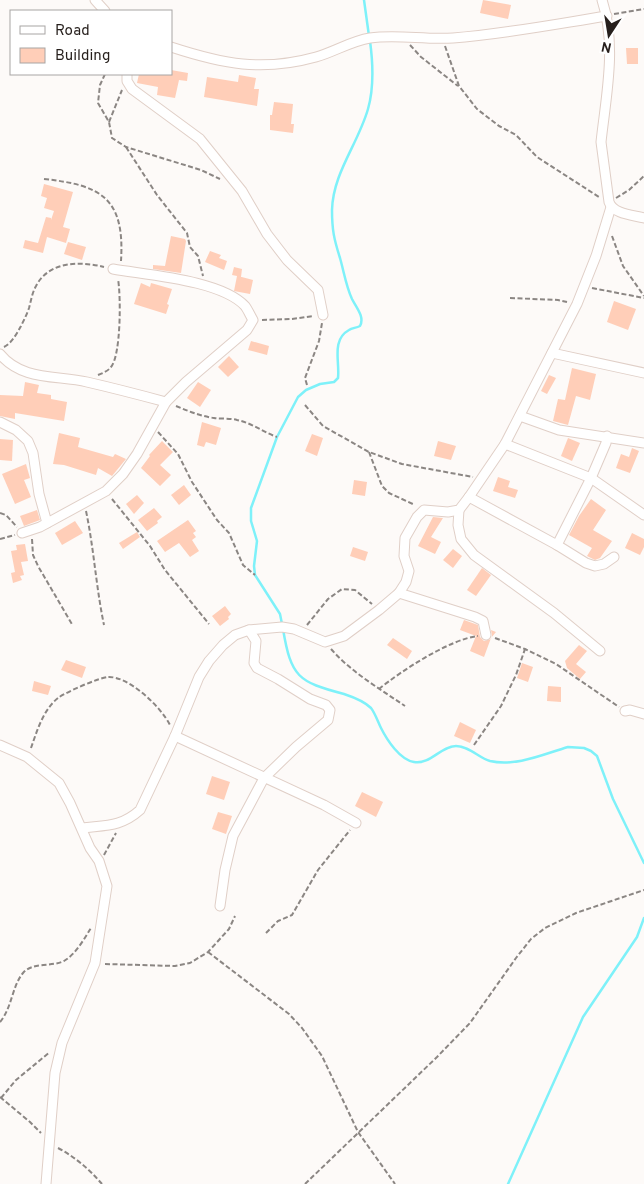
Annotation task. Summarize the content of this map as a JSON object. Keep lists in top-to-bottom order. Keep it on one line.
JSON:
{"legend":["Road","Building"],"north":"bottom"}
